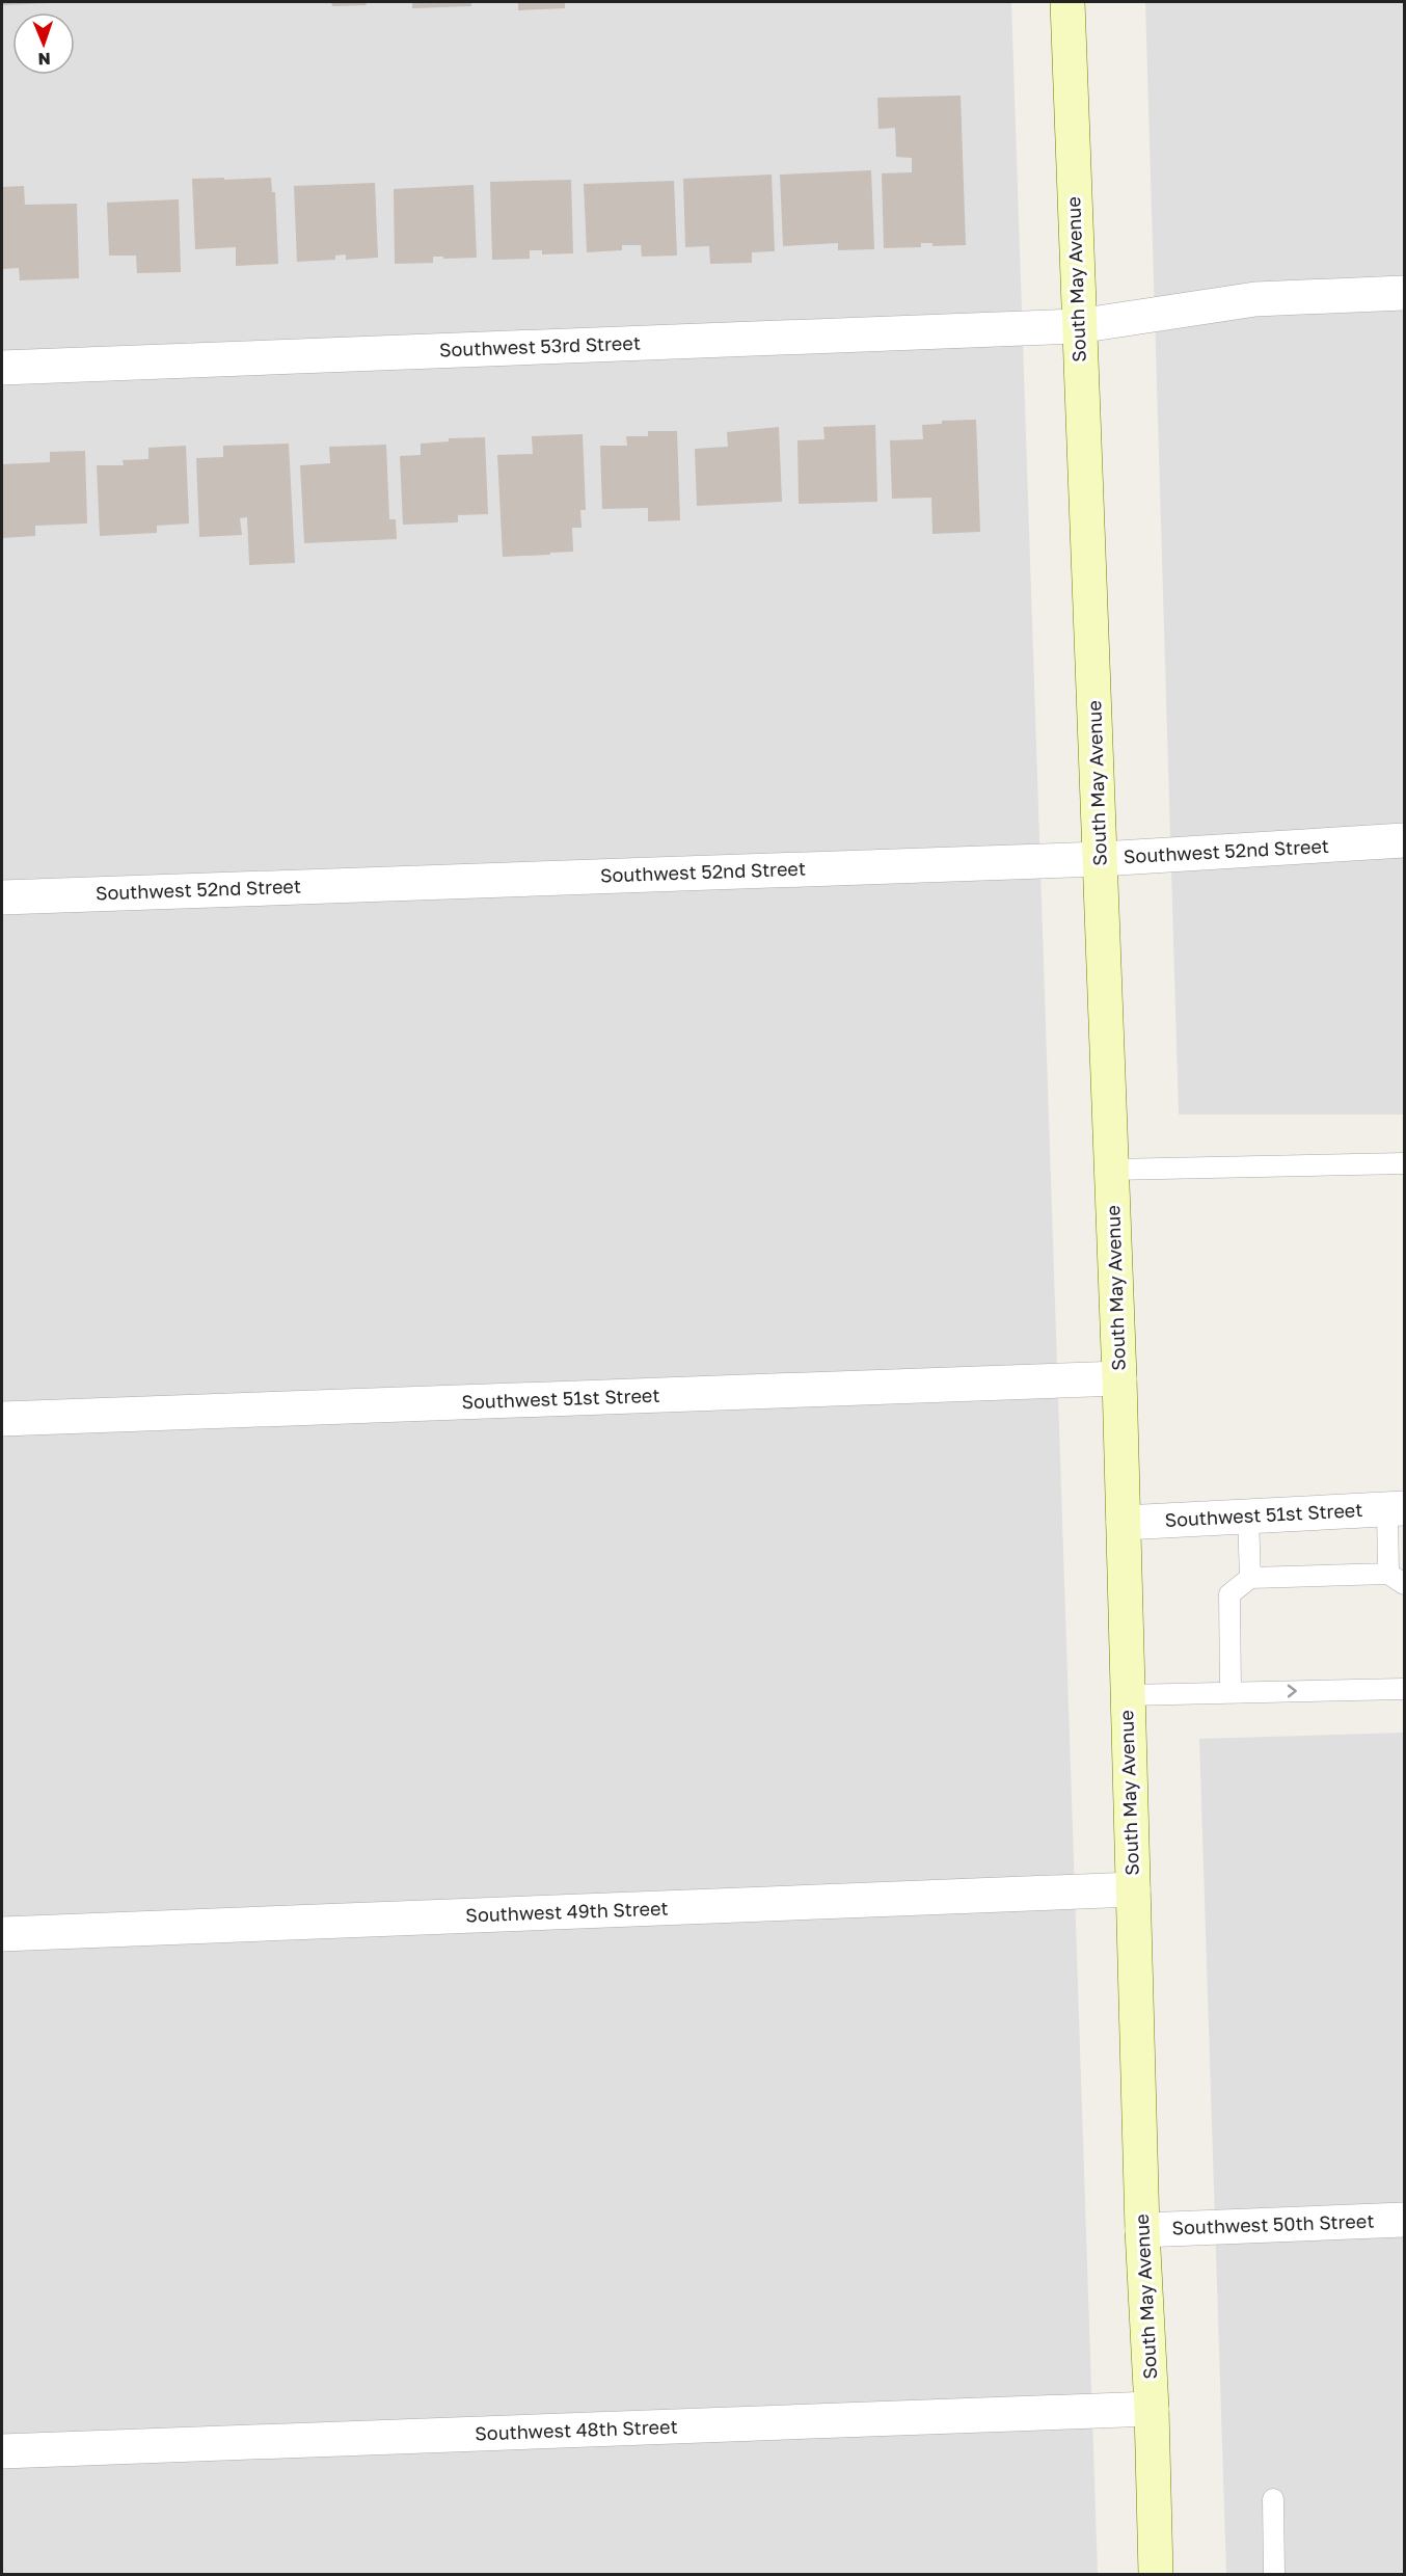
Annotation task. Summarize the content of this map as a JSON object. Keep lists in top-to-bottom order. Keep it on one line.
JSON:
{"streets":{"main road":["South May Avenue"],"street":["Southwest 53rd Street","Southwest 52nd Street","Southwest 51st Street","Southwest 49th Street","Southwest 50th Street","Southwest 48th Street"]},"crossings":[["South May Avenue","Southwest 53rd Street"],["South May Avenue","Southwest 52nd Street"],["South May Avenue","Southwest 51st Street"],["South May Avenue","Southwest 49th Street"],["South May Avenue","Southwest 50th Street"],["South May Avenue","Southwest 48th Street"]],"north":"bottom"}
